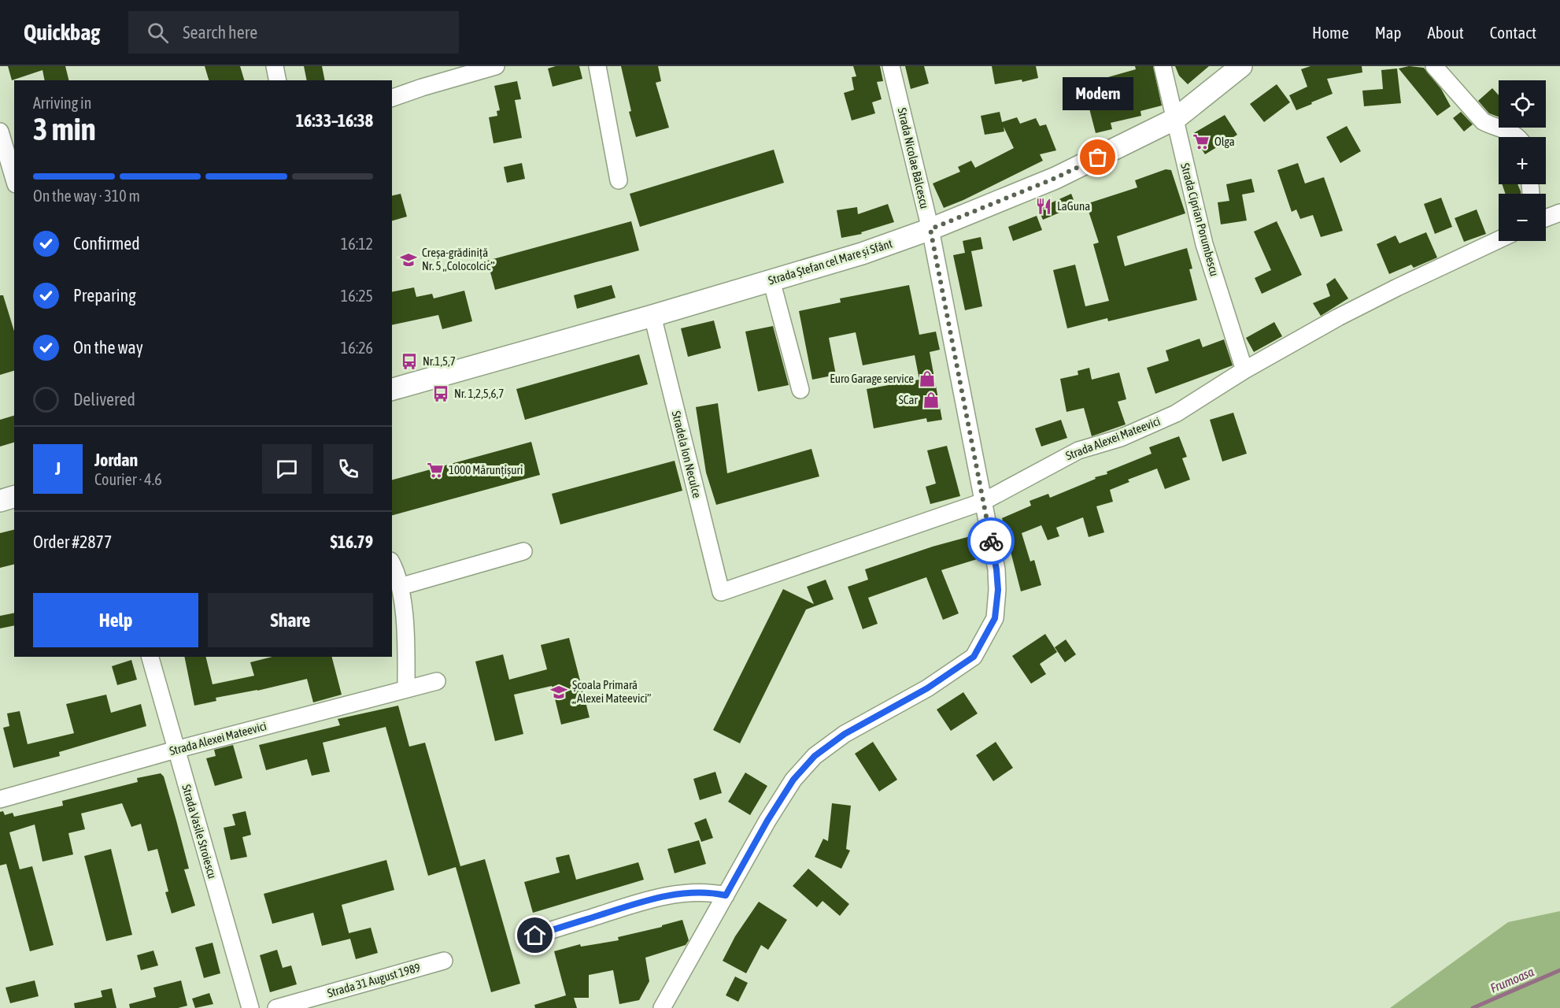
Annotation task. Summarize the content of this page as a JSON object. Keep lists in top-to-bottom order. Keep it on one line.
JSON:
{"streets":{"main road":["Strada Ștefan cel Mare și Sfânt"],"street":["Strada Nicolae Bălcescu","Strada Ciprian Porumbescu","Strada Alexei Mateevici","Stradela Ion Neculce","Strada Vasile Stroiescu","Strada 31 August 1989"]},"crossings":[["Strada Nicolae Bălcescu","Strada Ștefan cel Mare și Sfânt"],["Strada Nicolae Bălcescu","Strada Alexei Mateevici"],["Strada Ciprian Porumbescu","Strada Ștefan cel Mare și Sfânt"],["Strada Ciprian Porumbescu","Strada Alexei Mateevici"],["Strada Ștefan cel Mare și Sfânt","Stradela Ion Neculce"],["Strada Alexei Mateevici","Stradela Ion Neculce"],["Strada Alexei Mateevici","Strada Vasile Stroiescu"]],"water":["Frumoasa"],"places":{"supermarket":["Olga","1000 Mărunțișuri"],"other":["Modern"],"restaurant":["LaGuna"],"school or university":["Creșa-grădiniță Nr. 5 „Colocolcic”","Școala Primară „Alexei Mateevici”"],"bus stop":["Nr.1,5,7","Nr. 1,2,5,6,7"],"shop":["Euro Garage service","SCar"]},"page":{"header":"Quickbag","search":"Search here","nav":["Home","Map","About","Contact"],"bubble":"Modern","map_buttons":["+","−"],"heading":["3 min","Arriving in","16:33–16:38"],"panel":["Jordan","Courier · 4.6","Order #2877","$16.79"],"bar":"On the way · 310 m","list":[["Confirmed","16:12"],["Preparing","16:25"],["On the way","16:26"],"Delivered"],"round":"J","buttons":["Help","Share"]}}
